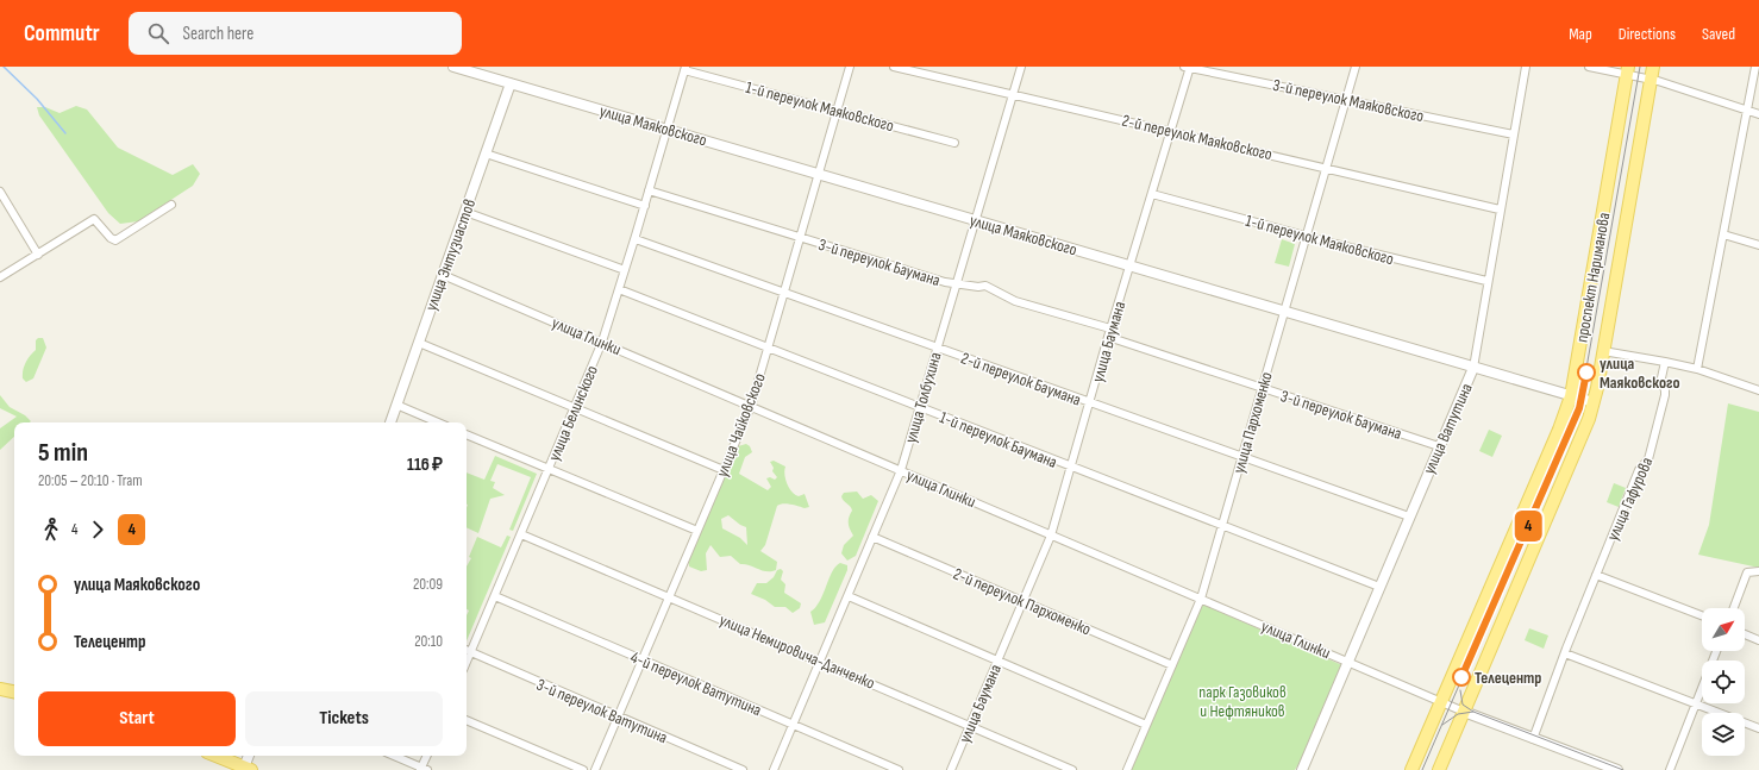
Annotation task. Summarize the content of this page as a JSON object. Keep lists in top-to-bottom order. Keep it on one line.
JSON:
{"streets":{"main road":["проспект Нариманова"],"street":["3-й переулок Маяковского","1-й переулок Маяковского","улица Маяковского","2-й переулок Маяковского","улица Энтузиастов","3-й переулок Баумана","улица Глинки","улица Баумана","2-й переулок Баумана","улица Толбухина","улица Белинского","улица Пархоменко","улица Чайковского","улица Ватутина","1-й переулок Баумана","улица Гафурова","2-й переулок Пархоменко","улица Немировича-Данченко","4-й переулок Ватутина","3-й переулок Ватутина"]},"crossings":[["3-й переулок Маяковского","улица Баумана"],["3-й переулок Маяковского","улица Пархоменко"],["3-й переулок Маяковского","улица Ватутина"],["1-й переулок Маяковского","улица Баумана"],["1-й переулок Маяковского","улица Белинского"],["1-й переулок Маяковского","улица Пархоменко"],["1-й переулок Маяковского","улица Чайковского"],["1-й переулок Маяковского","улица Ватутина"],["улица Маяковского","улица Энтузиастов"],["улица Маяковского","проспект Нариманова"],["улица Маяковского","улица Баумана"],["улица Маяковского","улица Толбухина"],["улица Маяковского","улица Белинского"],["улица Маяковского","улица Пархоменко"],["улица Маяковского","улица Чайковского"],["улица Маяковского","улица Ватутина"],["2-й переулок Маяковского","улица Баумана"],["2-й переулок Маяковского","улица Толбухина"],["2-й переулок Маяковского","улица Пархоменко"],["2-й переулок Маяковского","улица Ватутина"],["улица Энтузиастов","улица Глинки"],["3-й переулок Баумана","улица Баумана"],["3-й переулок Баумана","улица Толбухина"],["3-й переулок Баумана","улица Белинского"],["3-й переулок Баумана","улица Пархоменко"],["3-й переулок Баумана","улица Чайковского"],["3-й переулок Баумана","улица Ватутина"],["проспект Нариманова","улица Глинки"],["улица Глинки","улица Баумана"],["улица Глинки","улица Толбухина"],["улица Глинки","улица Белинского"],["улица Глинки","улица Пархоменко"],["улица Глинки","улица Чайковского"],["улица Глинки","улица Ватутина"],["улица Баумана","2-й переулок Баумана"],["улица Баумана","1-й переулок Баумана"],["улица Баумана","2-й переулок Пархоменко"],["улица Баумана","улица Немировича-Данченко"],["2-й переулок Баумана","улица Толбухина"],["2-й переулок Баумана","улица Белинского"],["2-й переулок Баумана","улица Пархоменко"],["2-й переулок Баумана","улица Чайковского"],["2-й переулок Баумана","улица Ватутина"],["улица Толбухина","1-й переулок Баумана"],["улица Толбухина","2-й переулок Пархоменко"],["улица Толбухина","улица Немировича-Данченко"],["улица Толбухина","4-й переулок Ватутина"],["улица Белинского","1-й переулок Баумана"],["улица Белинского","улица Немировича-Данченко"],["улица Белинского","4-й переулок Ватутина"],["улица Белинского","3-й переулок Ватутина"],["улица Пархоменко","1-й переулок Баумана"],["улица Пархоменко","2-й переулок Пархоменко"],["улица Чайковского","1-й переулок Баумана"],["улица Чайковского","улица Немировича-Данченко"],["улица Чайковского","4-й переулок Ватутина"],["улица Чайковского","3-й переулок Ватутина"],["улица Ватутина","1-й переулок Баумана"]],"parks":["парк Газовиков и Нефтяников"],"places":["улица Маяковского","Телецентр"],"lines":["tram line 4"],"north":"top right","page":{"header":"Commutr","search":"Search here","nav":["Map","Directions","Saved"],"on_map":"4","heading":["5 min","20:05 – 20:10 · Tram","116 ₽"],"legs":["4","4"],"list":[{"name":"улица Маяковского","value":"20:09"},{"name":"Телецентр","value":"20:10"}],"buttons":["Start","Tickets"]}}
